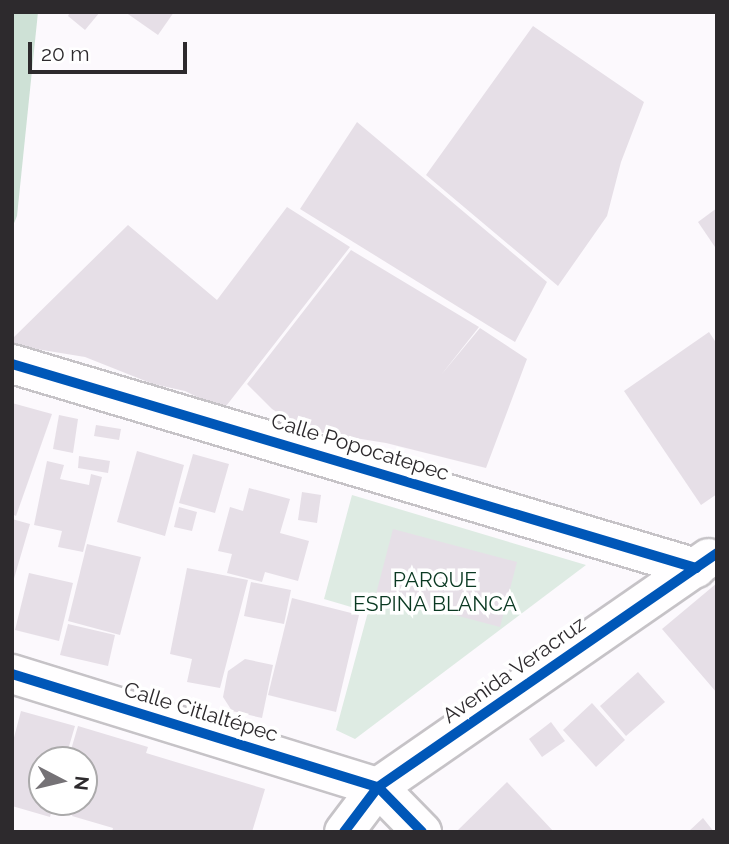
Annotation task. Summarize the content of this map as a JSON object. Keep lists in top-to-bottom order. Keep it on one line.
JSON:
{"streets":{"street":["Calle Popocatepec","Avenida Veracruz","Calle Citlaltépec"]},"crossings":[["Calle Popocatepec","Avenida Veracruz"],["Avenida Veracruz","Calle Citlaltépec"]],"parks":["PARQUE ESPINA BLANCA"],"scale_bar":"20 m","north":"right"}
